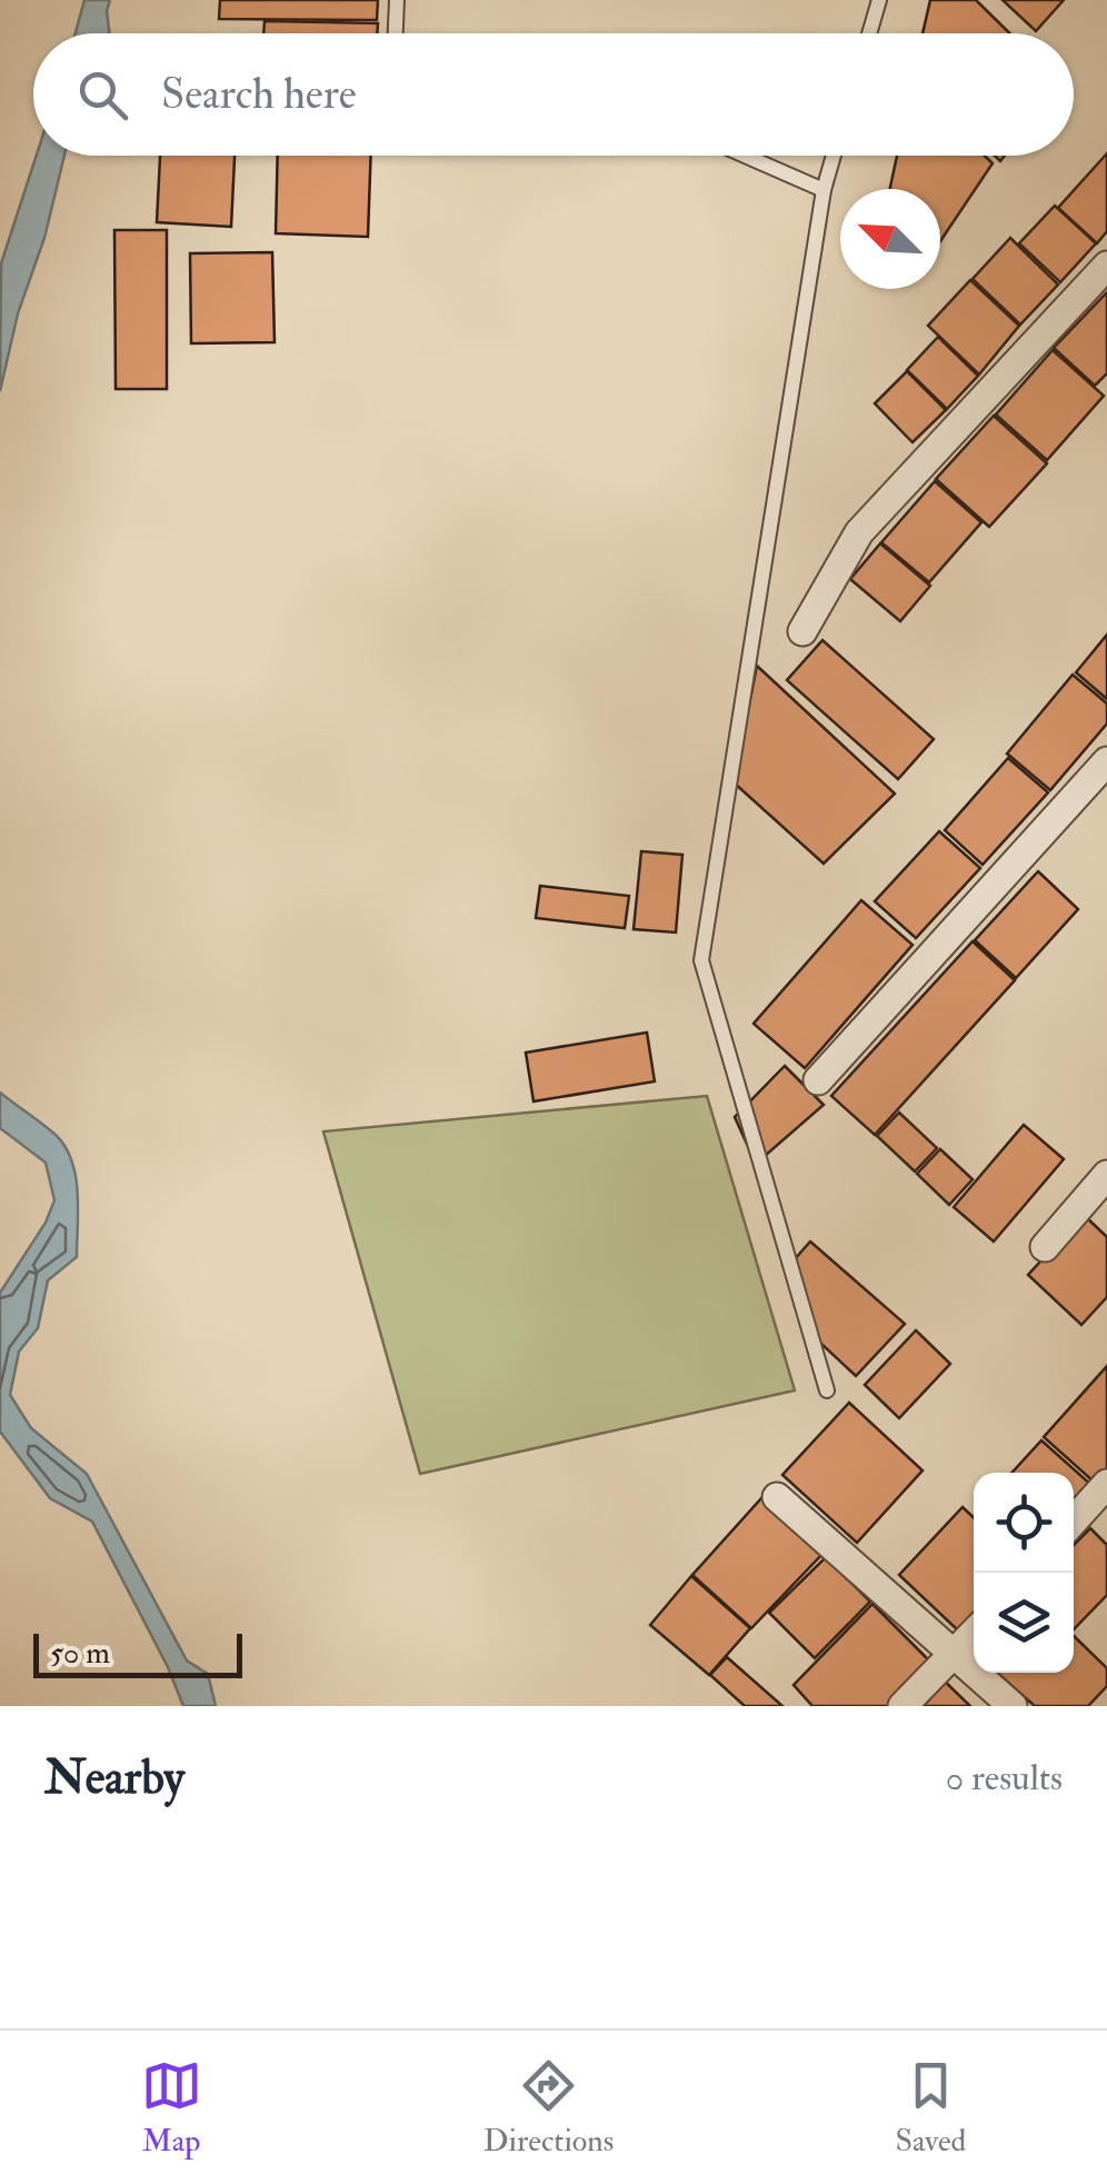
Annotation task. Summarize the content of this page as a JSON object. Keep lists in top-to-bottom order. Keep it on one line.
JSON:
{"scale_bar":"50 m","north":"top left","page":{"search":"Search here","scale":"50 m","heading":["Nearby","0 results"],"nav":["Map","Directions","Saved"]}}
